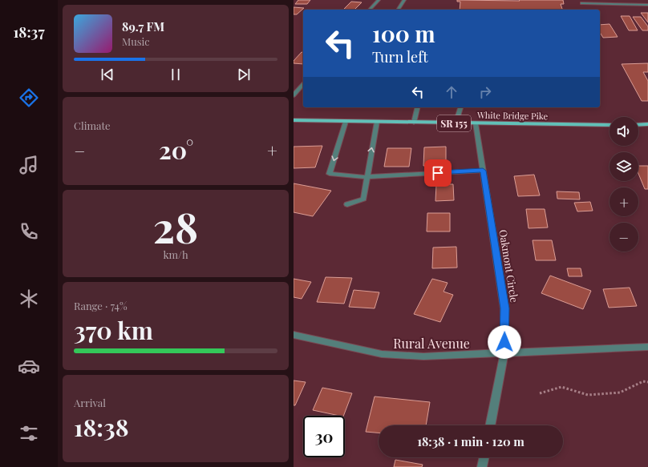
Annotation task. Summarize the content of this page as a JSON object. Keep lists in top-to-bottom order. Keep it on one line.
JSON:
{"streets":{"main road":["White Bridge Pike","SR 155"],"street":["Oakmont Circle","Rural Avenue"]},"crossings":[["White Bridge Pike","Oakmont Circle"],["Oakmont Circle","Rural Avenue"]],"page":{"tabs":"18:37","turn":["100 m","Turn left"],"song":["89.7 FM","Music"],"tile":["Climate",["28","km/h"],["Range · 74%","370 km"],["Arrival","18:38"]],"map_buttons":["+","−"],"heat":["−","20°","+"],"limit":"30","trip":"18:38 · 1 min · 120 m"}}
